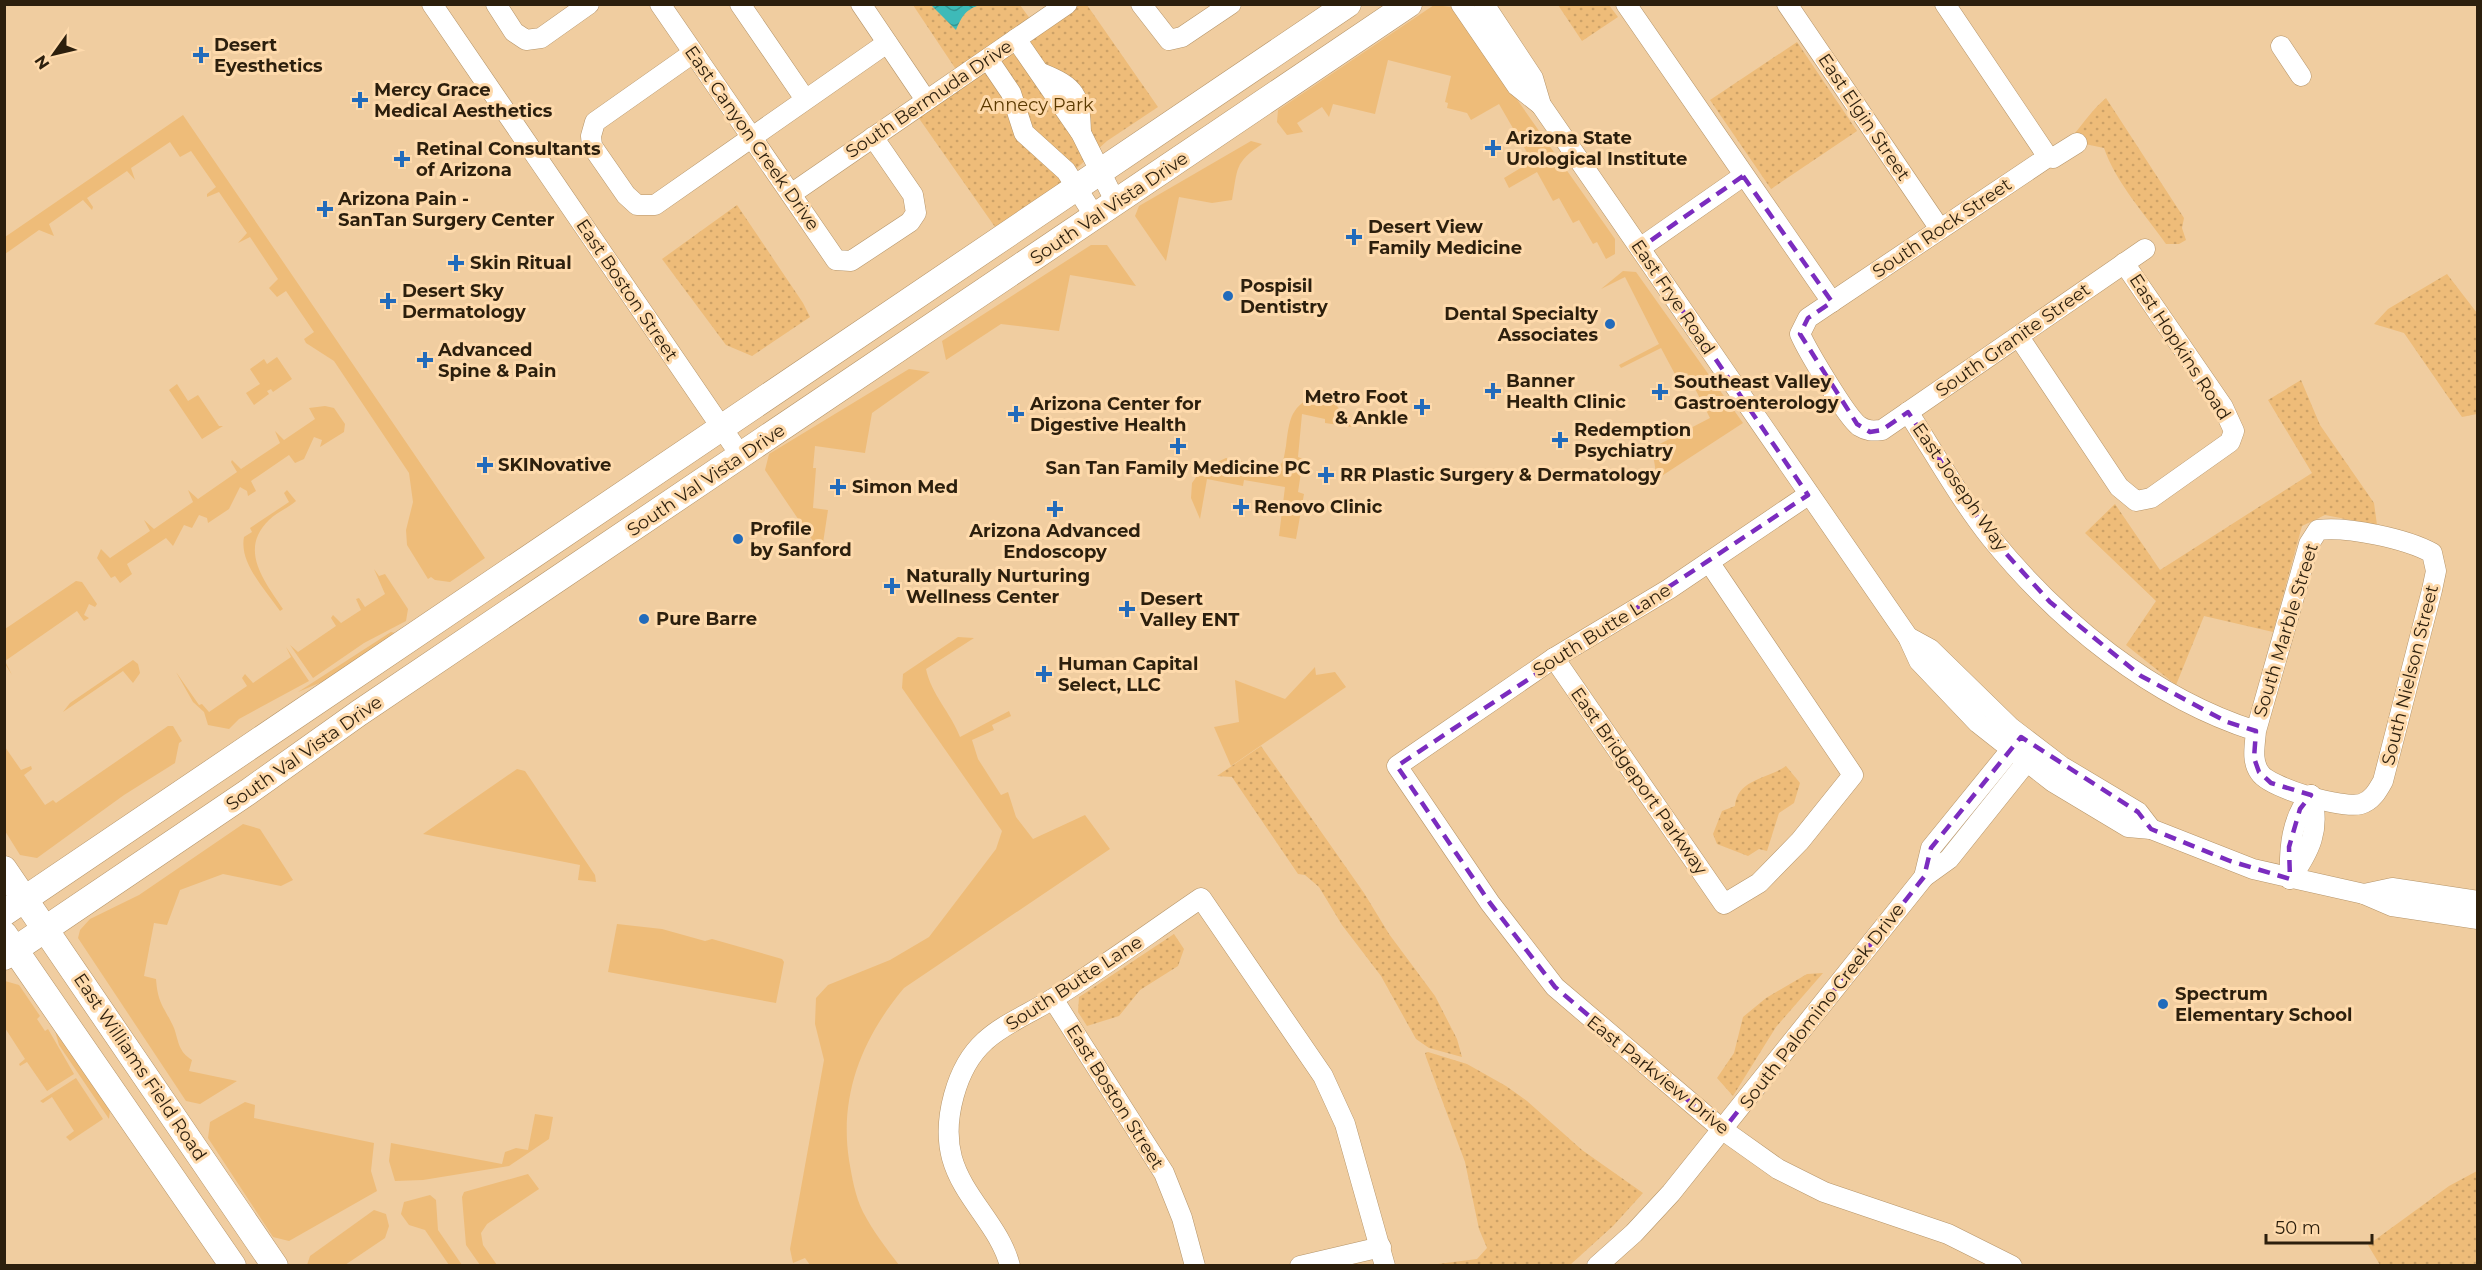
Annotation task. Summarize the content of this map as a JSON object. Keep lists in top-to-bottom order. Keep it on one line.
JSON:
{"streets":{"main road":["South Val Vista Drive","East Williams Field Road"],"street":["South Bermuda Drive","East Elgin Street","East Canyon Creek Drive","South Rock Street","East Boston Street","East Frye Road","South Granite Street","East Hopkins Road","East Joseph Way","South Butte Lane","South Marble Street","South Nielson Street","East Bridgeport Parkway","South Palomino Creek Drive","East Parkview Drive"]},"crossings":[["South Bermuda Drive","East Canyon Creek Drive"],["East Elgin Street","South Rock Street"],["South Val Vista Drive","East Boston Street"],["South Val Vista Drive","East Williams Field Road"],["South Rock Street","East Joseph Way"],["East Boston Street","South Butte Lane"],["East Frye Road","South Butte Lane"],["East Frye Road","South Palomino Creek Drive"],["South Granite Street","East Hopkins Road"],["South Granite Street","East Joseph Way"],["East Joseph Way","South Marble Street"],["South Butte Lane","East Bridgeport Parkway"],["South Butte Lane","East Parkview Drive"],["South Marble Street","South Nielson Street"],["South Palomino Creek Drive","East Parkview Drive"]],"parks":["Annecy Park"],"places":{"health":["Desert Eyesthetics","Mercy Grace Medical Aesthetics","Arizona State Urological Institute","Retinal Consultants of Arizona","Arizona Pain - SanTan Surgery Center","Desert View Family Medicine","Skin Ritual","Desert Sky Dermatology","Advanced Spine & Pain","Banner Health Clinic","Southeast Valley Gastroenterology","Metro Foot & Ankle","Arizona Center for Digestive Health","Redemption Psychiatry","San Tan Family Medicine PC","SKINovative","RR Plastic Surgery & Dermatology","Simon Med","Renovo Clinic","Arizona Advanced Endoscopy","Naturally Nurturing Wellness Center","Desert Valley ENT","Human Capital Select, LLC"],"other":["Pospisil Dentistry","Dental Specialty Associates","Profile by Sanford","Pure Barre","Spectrum Elementary School"]},"scale_bar":"50 m","north":"bottom left"}
